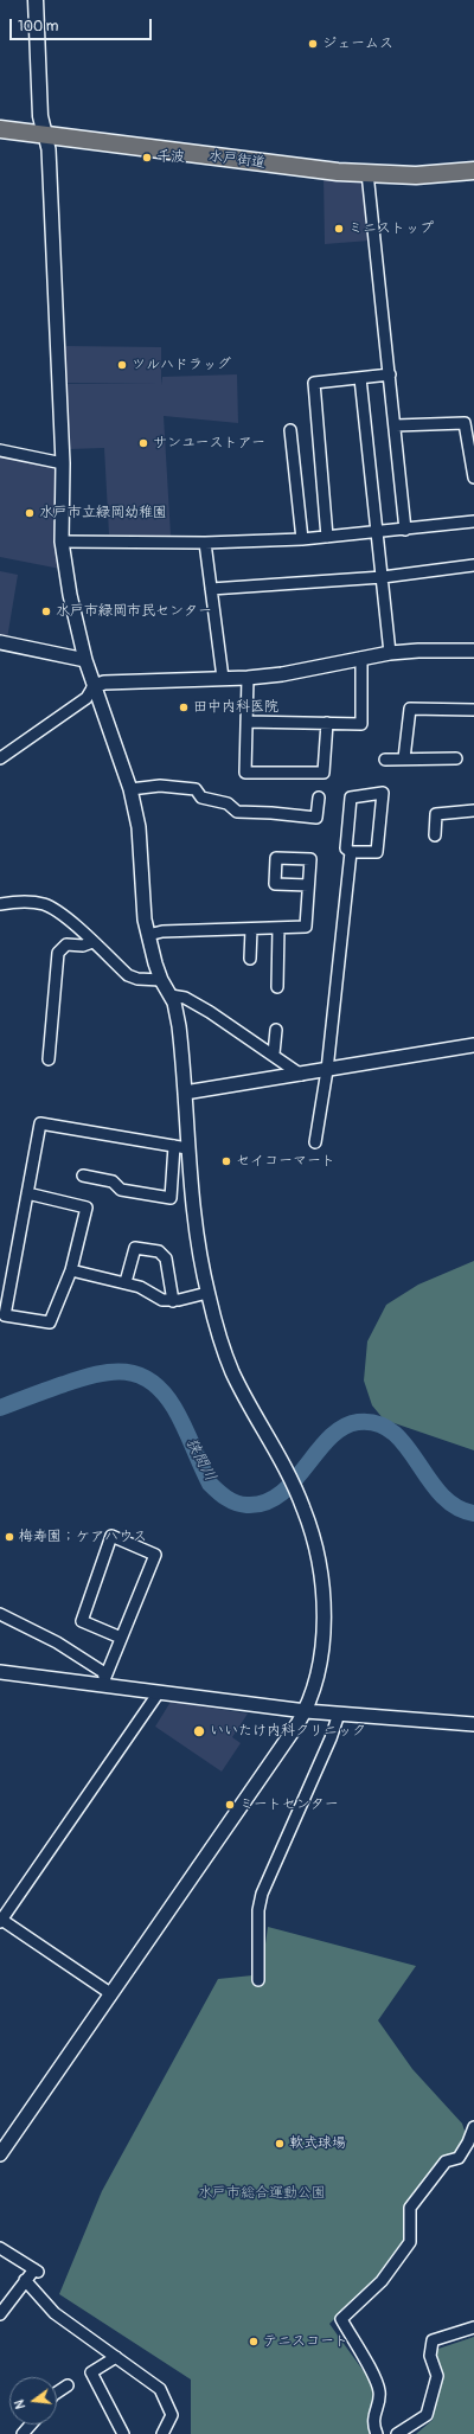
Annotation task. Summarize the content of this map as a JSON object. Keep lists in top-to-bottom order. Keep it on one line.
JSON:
{"streets":{"main road":["水戸街道"]},"water":["狭間川"],"parks":["水戸市総合運動公園"],"places":["ジェームス","千波","ミニストップ","ツルハドラッグ","サンユーストアー","水戸市立緑岡幼稚園","水戸市緑岡市民センター","田中内科医院","セイコーマート","梅寿園；ケアハウス","いいたけ内科クリニック","ミートセンター","軟式球場","テニスコート"],"scale_bar":"100 m","north":"left"}
